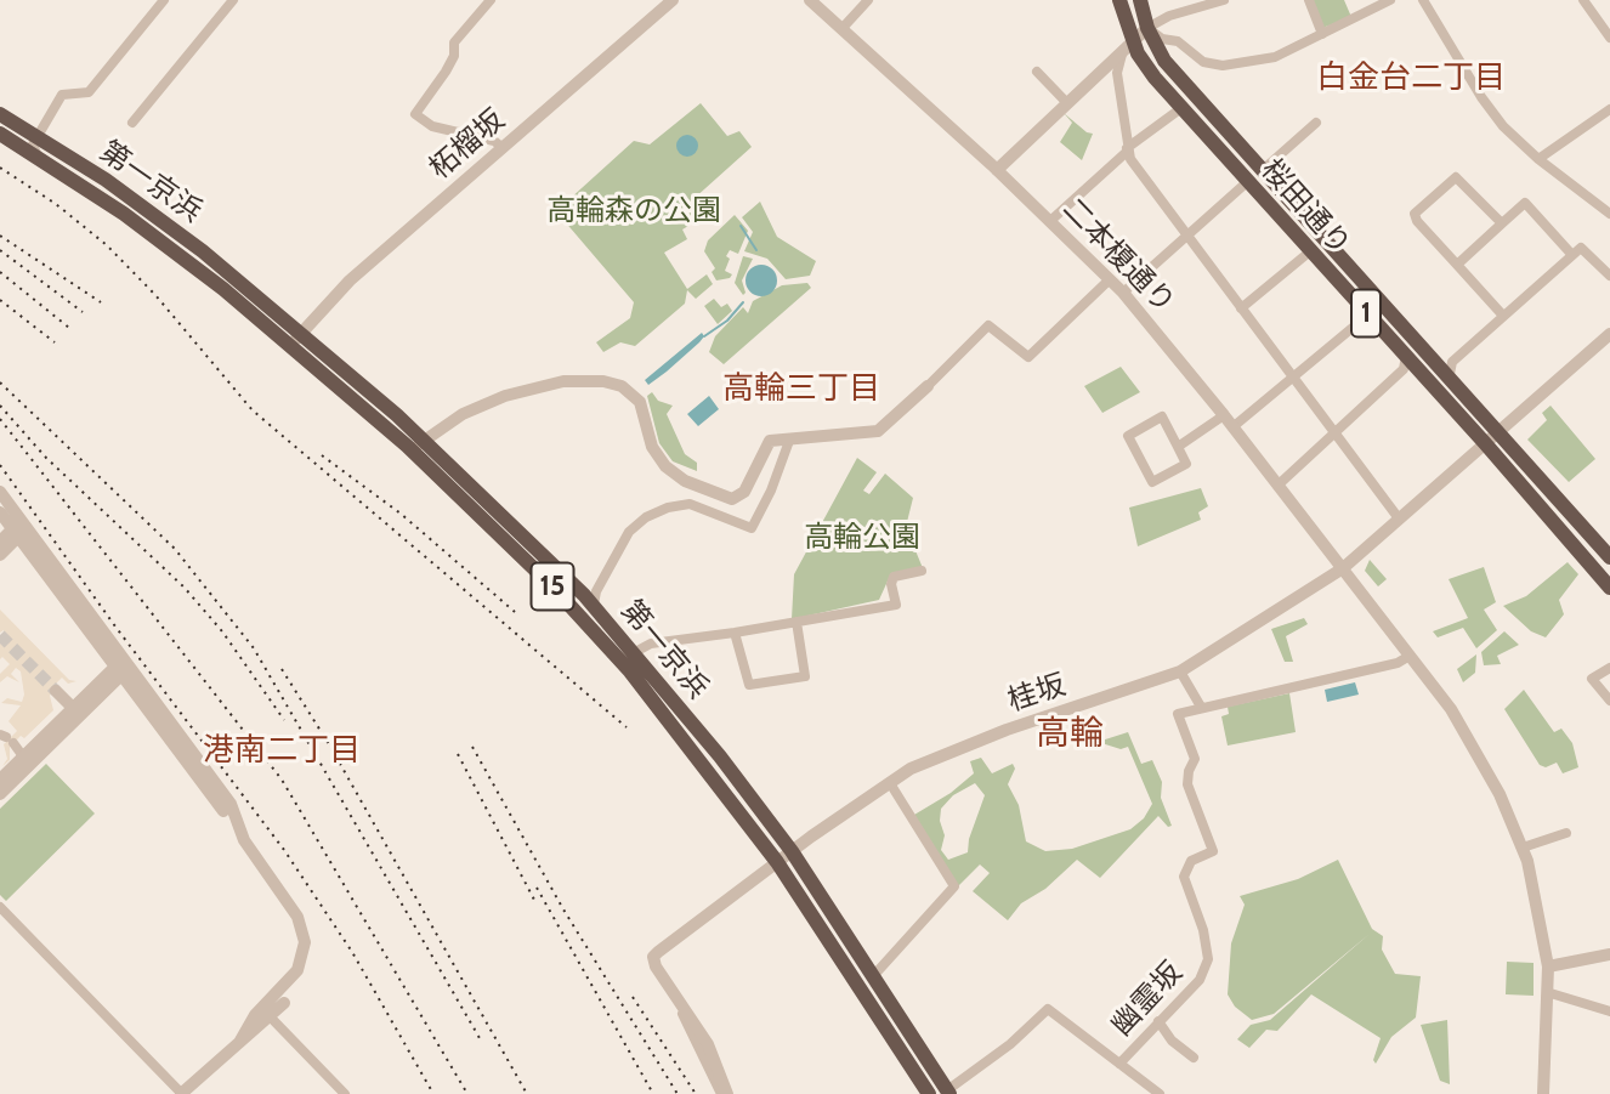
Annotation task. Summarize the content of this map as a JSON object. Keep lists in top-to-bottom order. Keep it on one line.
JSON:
{"streets":{"highway":["第一京浜","桜田通り","1","15"],"street":["柘榴坂","二本榎通り","桂坂","幽霊坂"]},"crossings":[["柘榴坂","第一京浜"],["第一京浜","桂坂"],["二本榎通り","桂坂"]],"districts":["白金台二丁目","高輪三丁目","高輪","港南二丁目"],"parks":["高輪森の公園","高輪公園"]}
